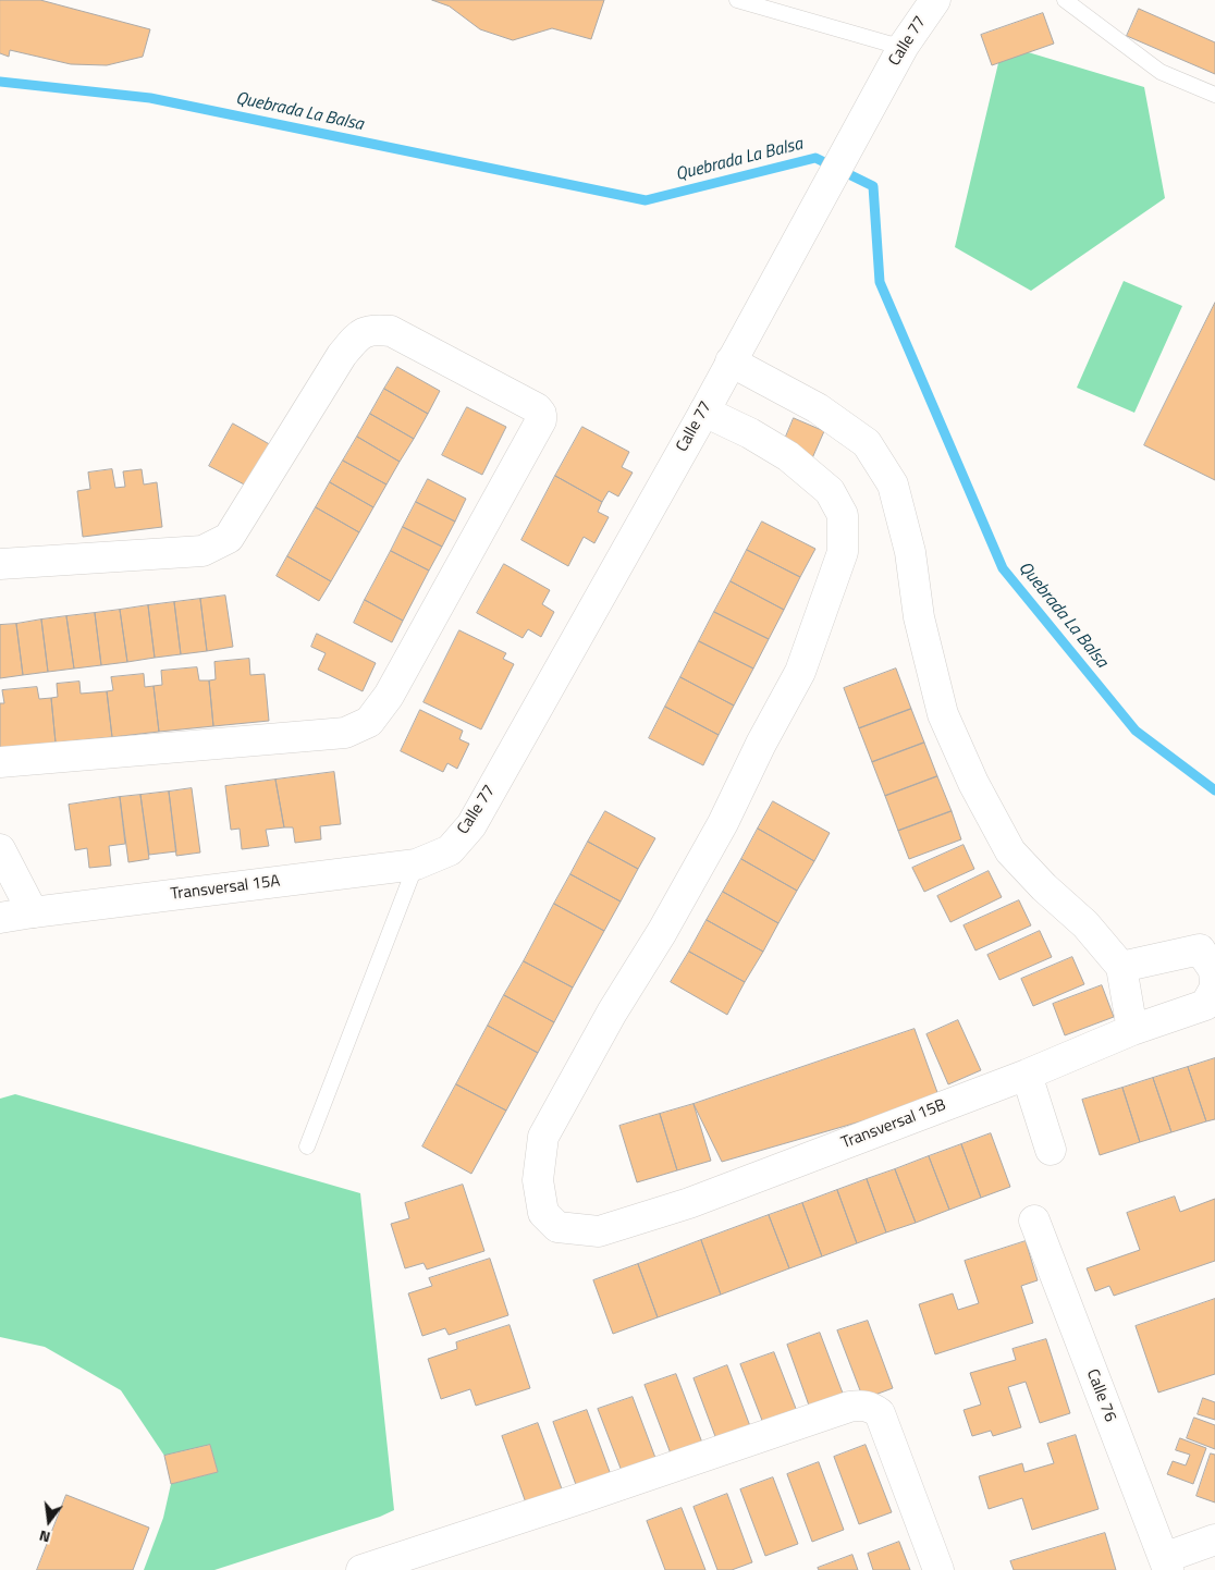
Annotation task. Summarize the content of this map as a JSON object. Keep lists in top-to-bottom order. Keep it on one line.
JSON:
{"streets":{"street":["Calle 77","Transversal 15A","Transversal 15B","Calle 76"]},"crossings":[["Calle 77","Transversal 15A"],["Calle 77","Transversal 15B"]],"water":["Quebrada La Balsa"],"north":"bottom"}
